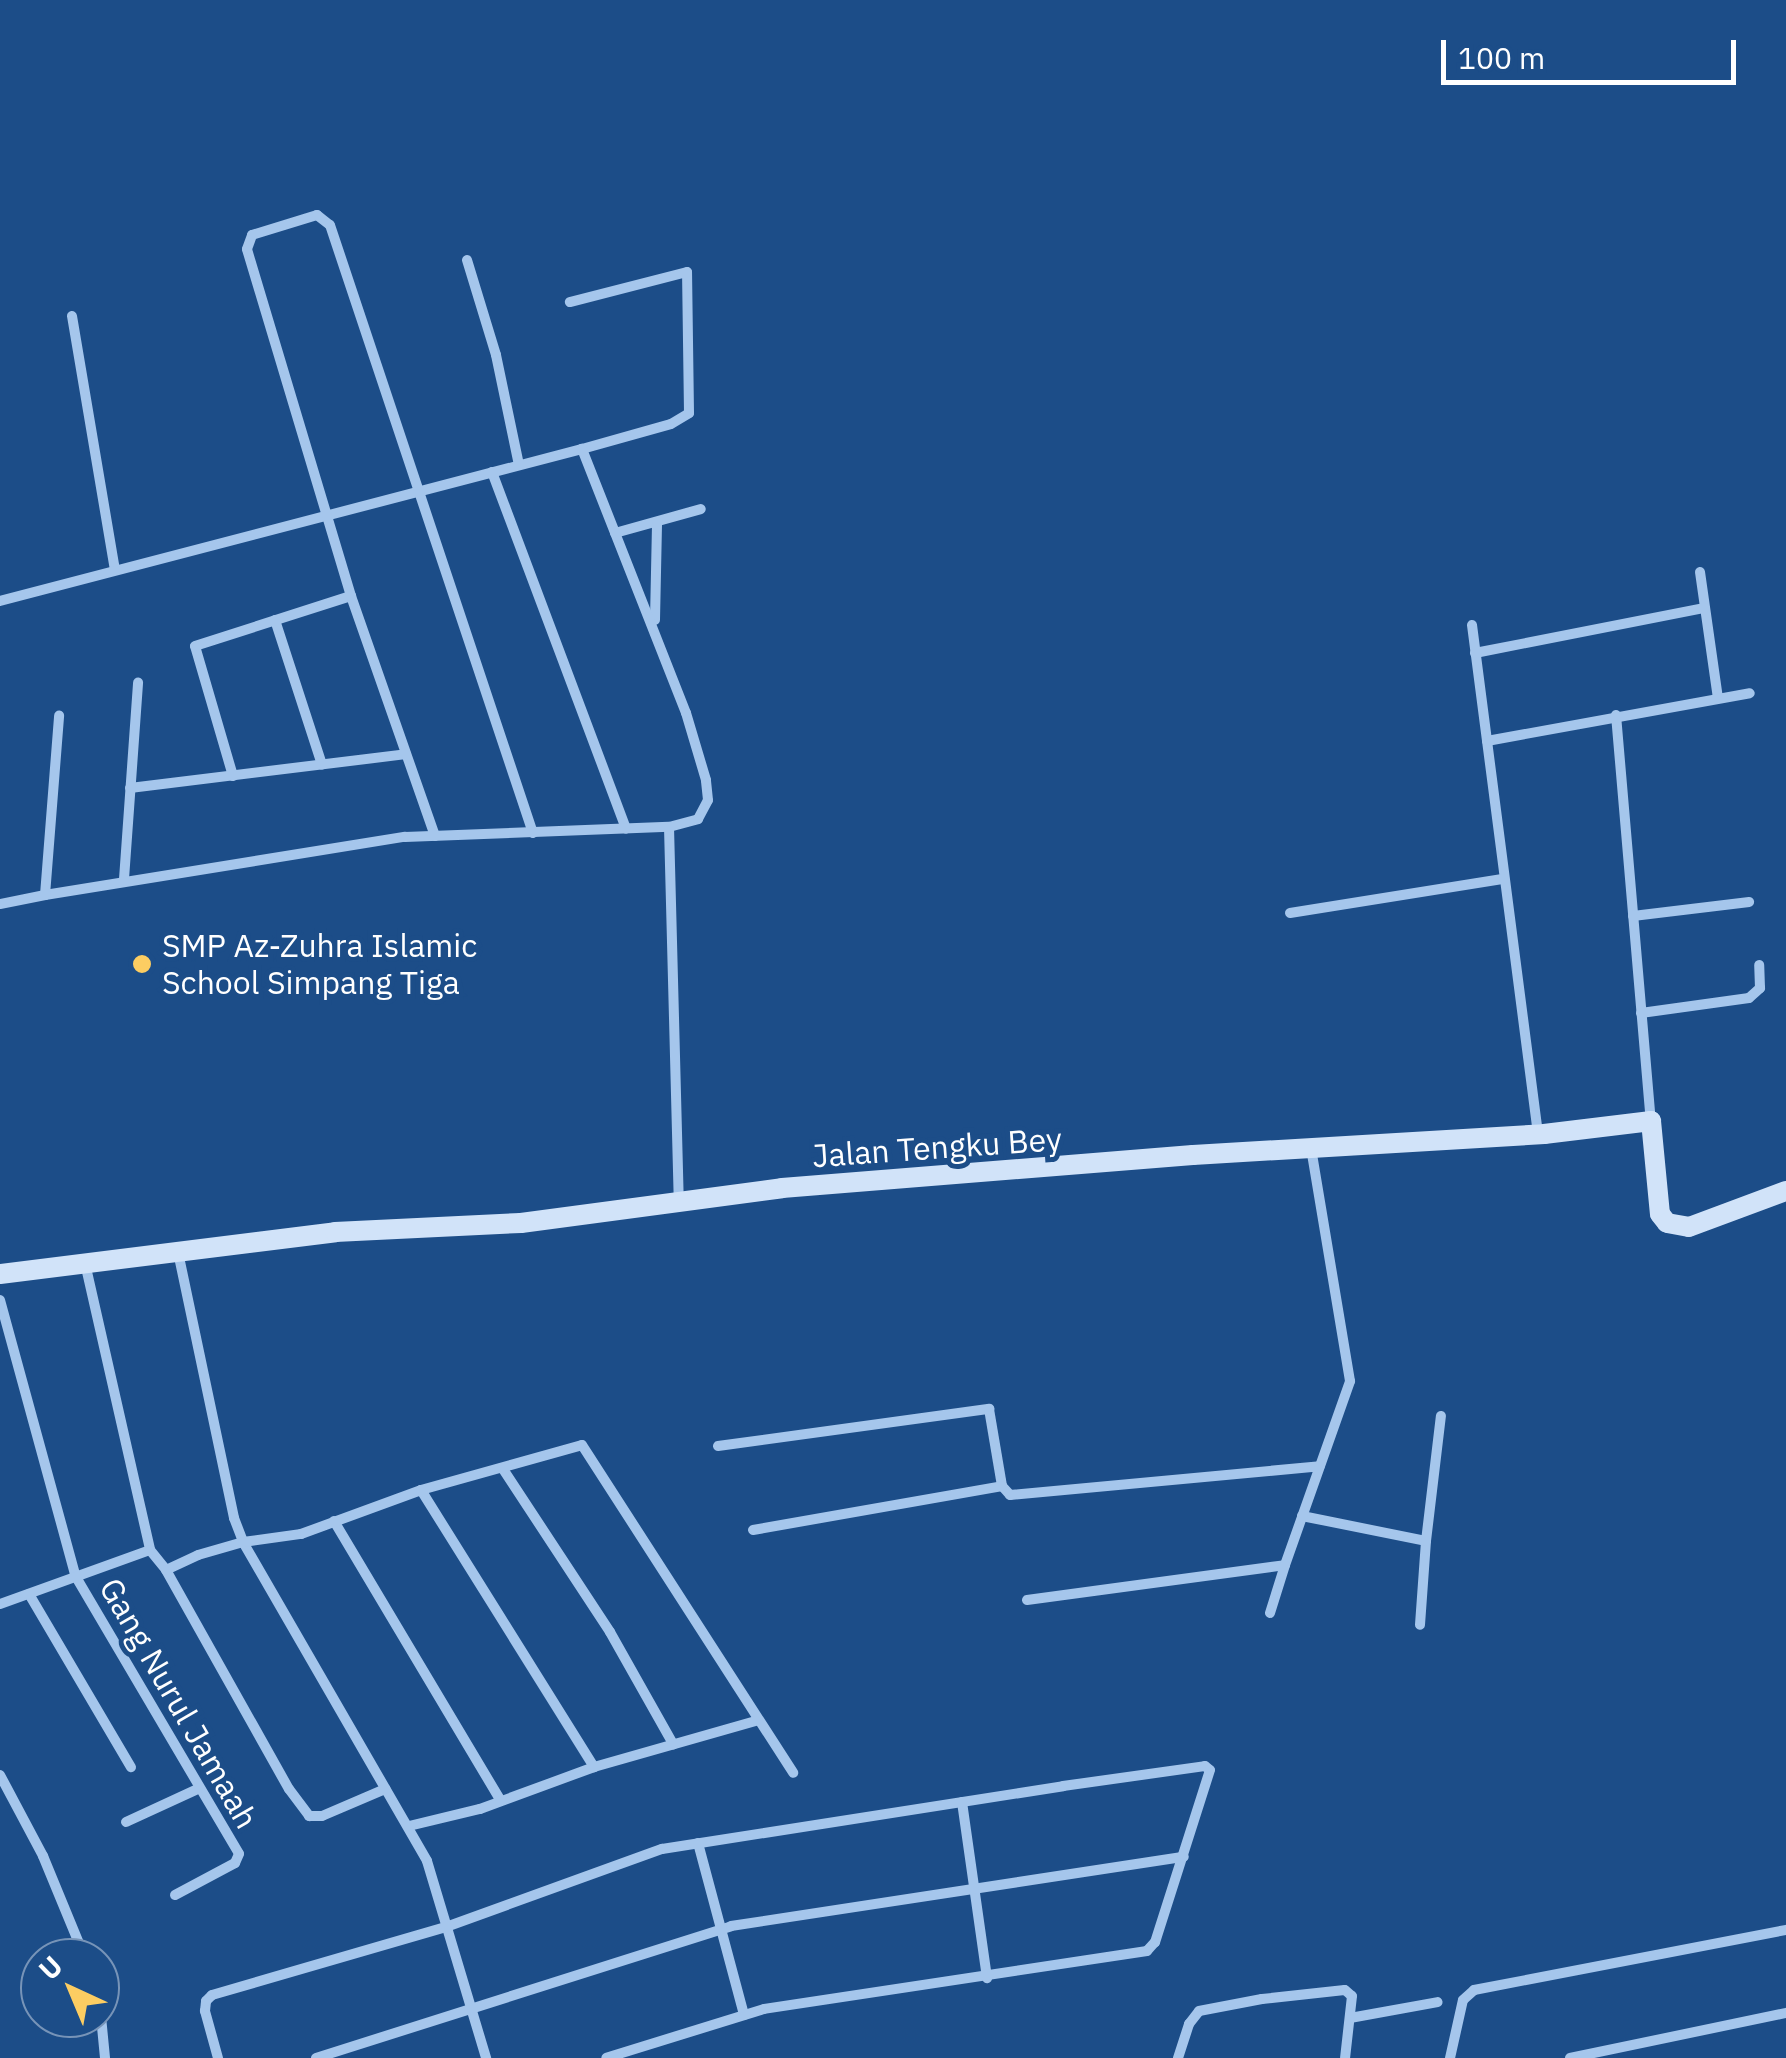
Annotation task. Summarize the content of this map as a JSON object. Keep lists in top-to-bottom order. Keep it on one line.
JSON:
{"streets":{"main road":["Jalan Tengku Bey"],"street":["Gang Nurul Jamaah"]},"places":["SMP Az-Zuhra Islamic School Simpang Tiga"],"scale_bar":"100 m","north":"top left"}
